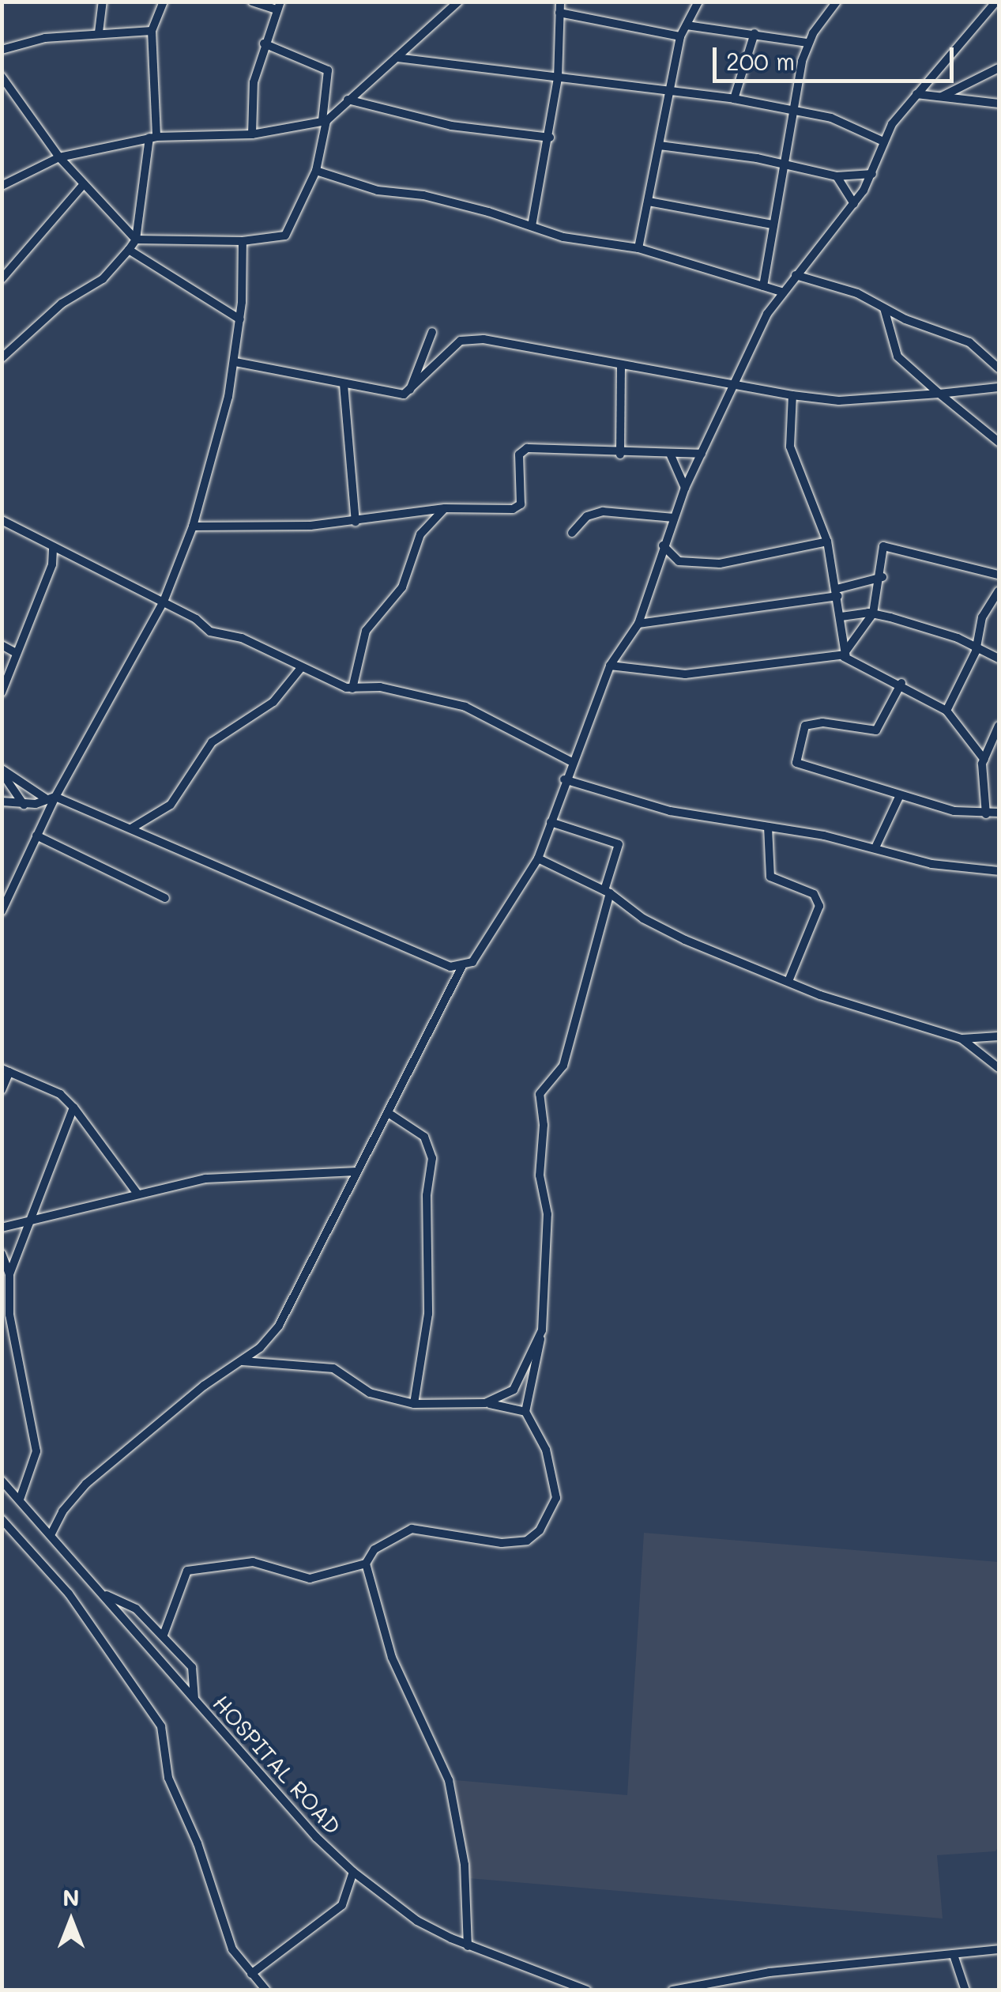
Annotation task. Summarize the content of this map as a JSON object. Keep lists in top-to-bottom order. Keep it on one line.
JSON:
{"streets":{"street":["HOSPITAL ROAD"]},"scale_bar":"200 m","north":"top"}
